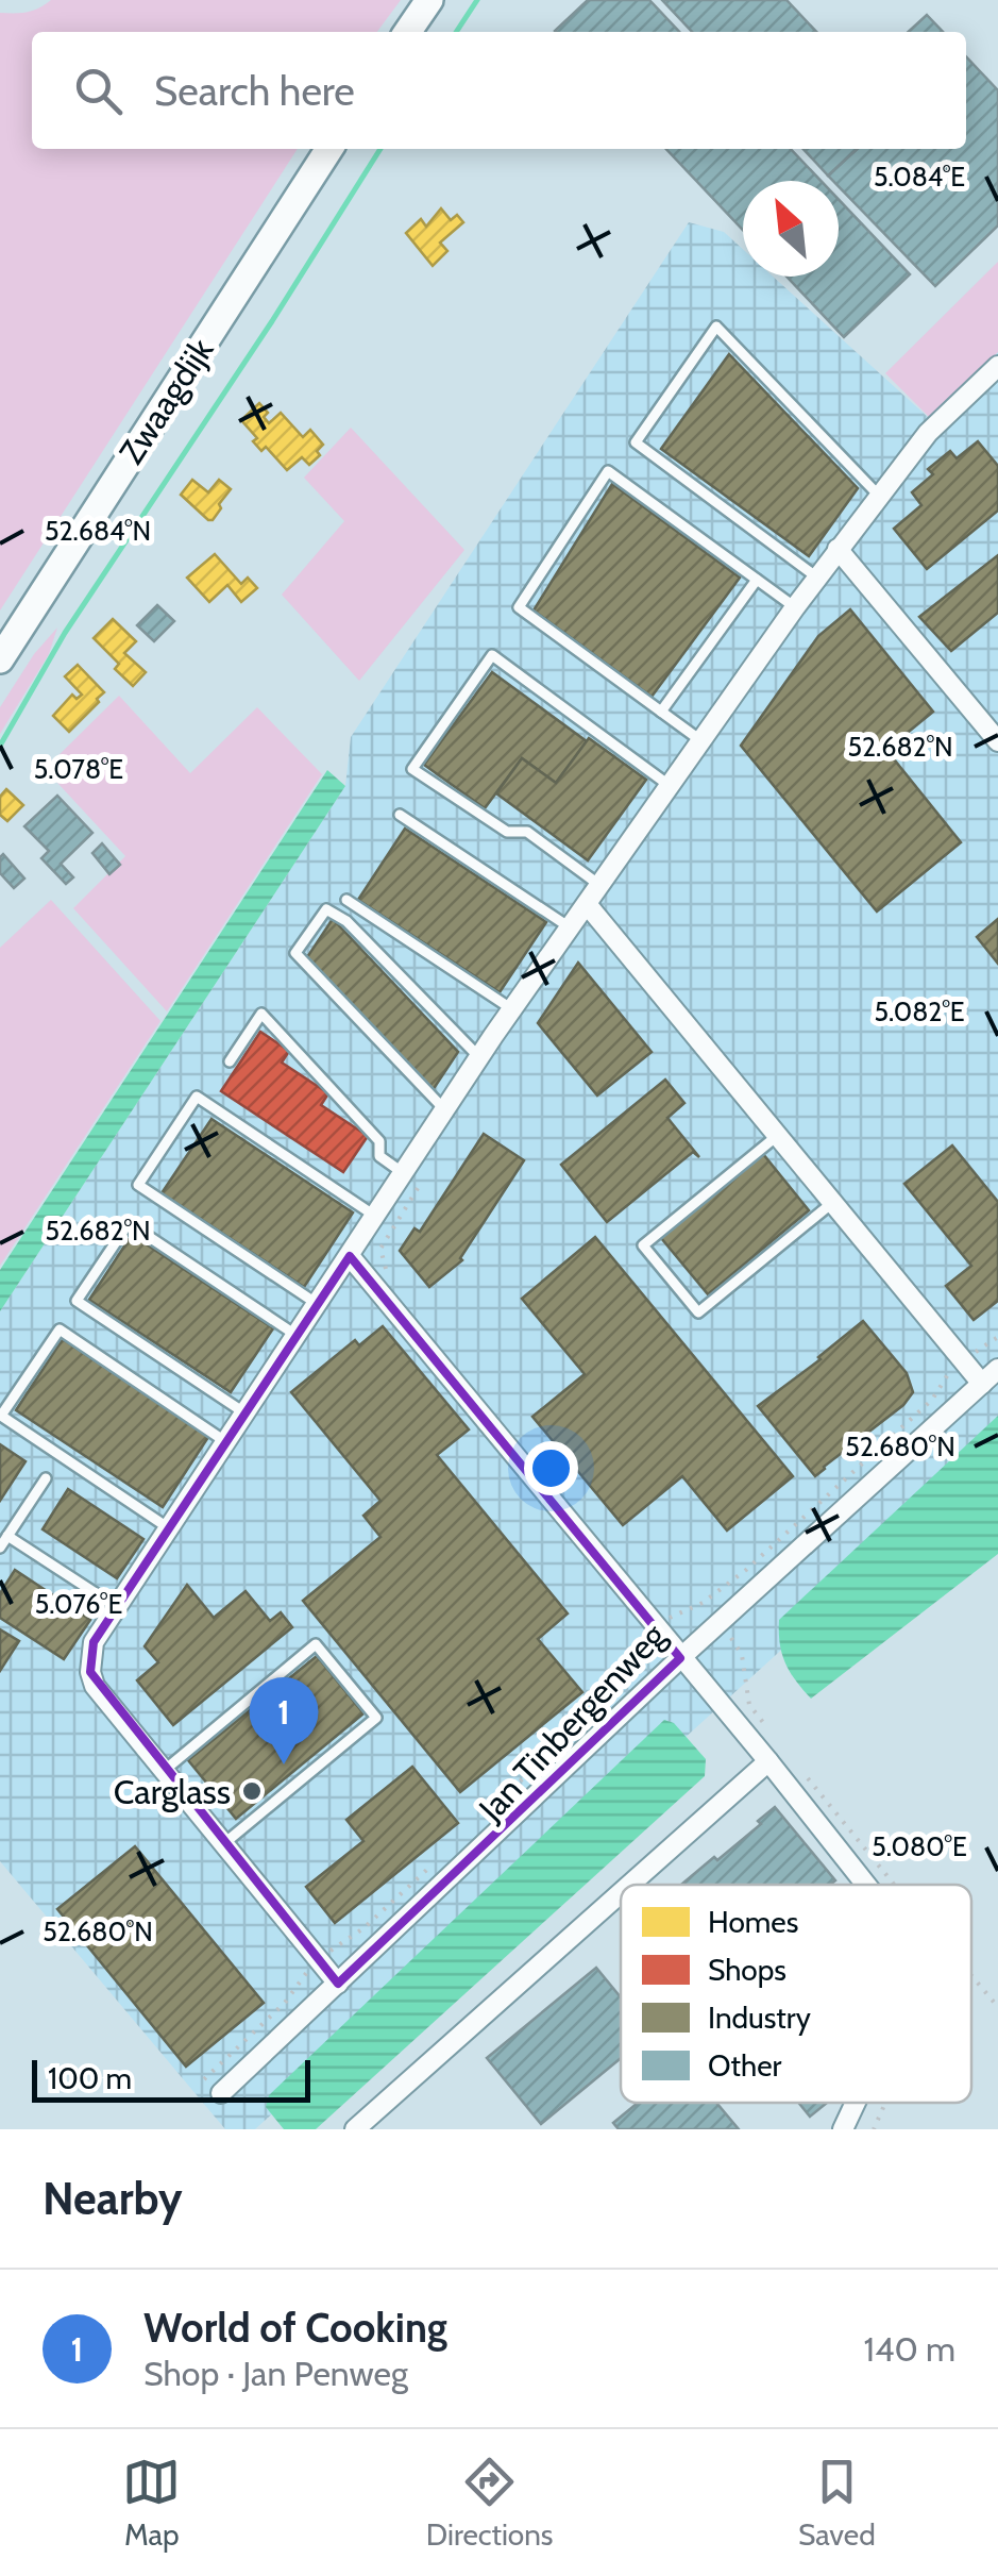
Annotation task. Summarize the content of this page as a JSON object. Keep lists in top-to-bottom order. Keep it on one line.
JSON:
{"streets":{"street":["Zwaagdijk","Jan Tinbergenweg"]},"places":["Carglass"],"legend":["Homes","Shops","Industry","Other"],"scale_bar":"100 m","north":"top left","page":{"search":"Search here","pins":"1","scale":"100 m","heading":"Nearby","list":[{"mark":"1","name":"World of Cooking","note":"Shop · Jan Penweg","value":"140 m"}],"nav":["Map","Directions","Saved"]},"coordinates":["5.084°E","52.684°N","52.682°N","5.078°E","5.082°E","52.680°N","5.076°E","5.080°E"]}
